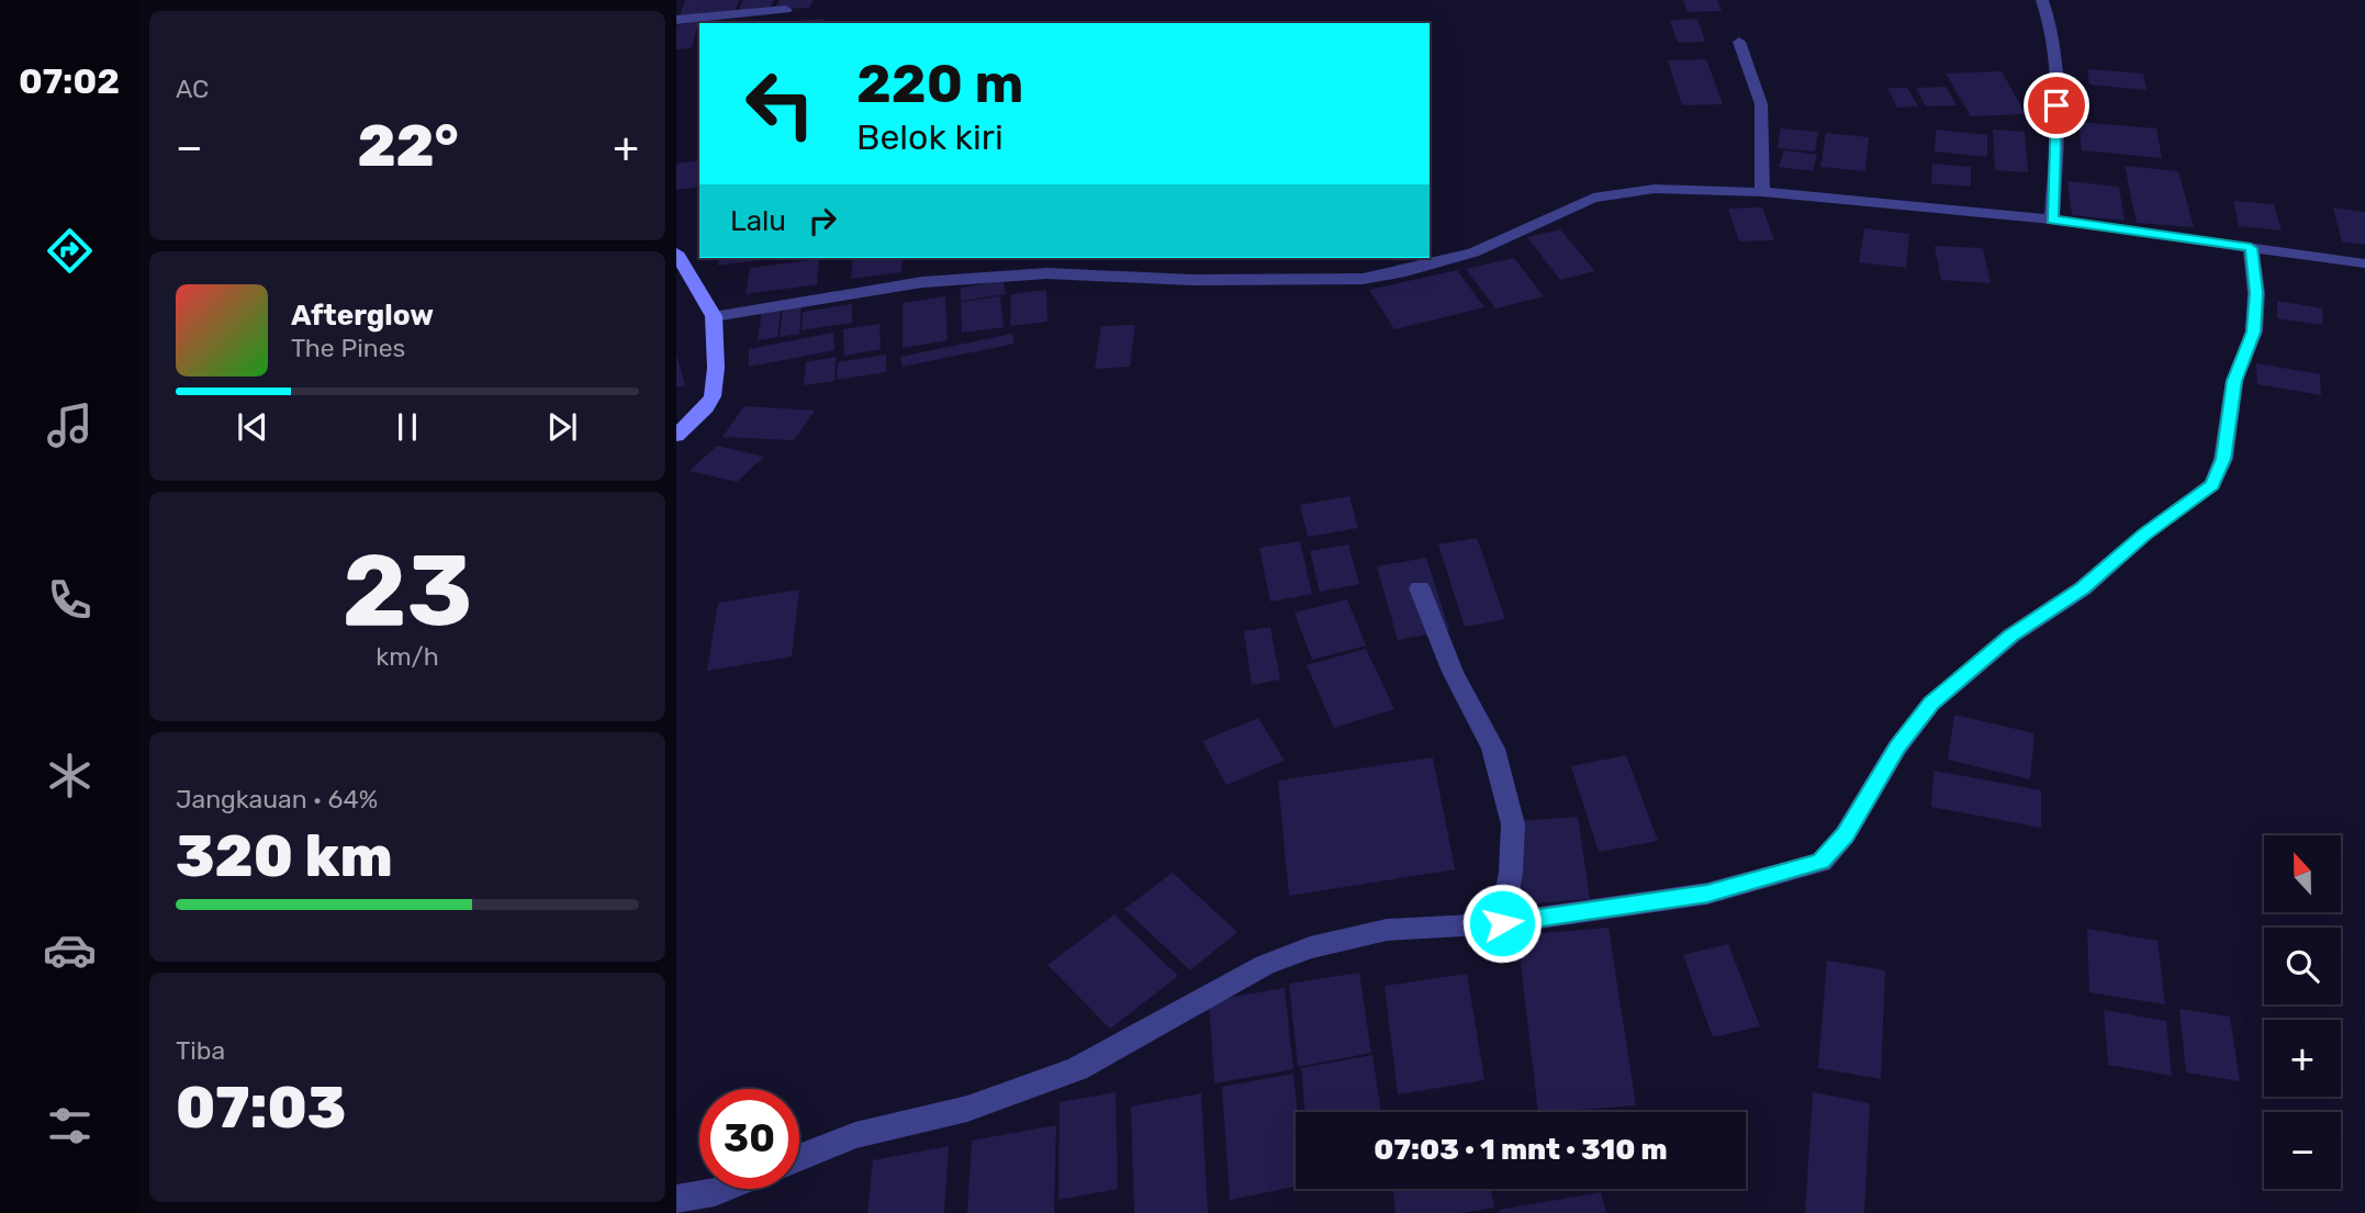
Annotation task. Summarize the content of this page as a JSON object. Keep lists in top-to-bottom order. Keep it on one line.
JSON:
{"north":"top","page":{"tabs":"07:02","tile":["AC",["23","km/h"],["Jangkauan · 64%","320 km"],["Tiba","07:03"]],"turn":["220 m","Belok kiri"],"heat":["−","22°","+"],"then":"Lalu","song":["Afterglow","The Pines"],"map_buttons":["+","−"],"limit":"30","trip":"07:03 · 1 mnt · 310 m"}}
